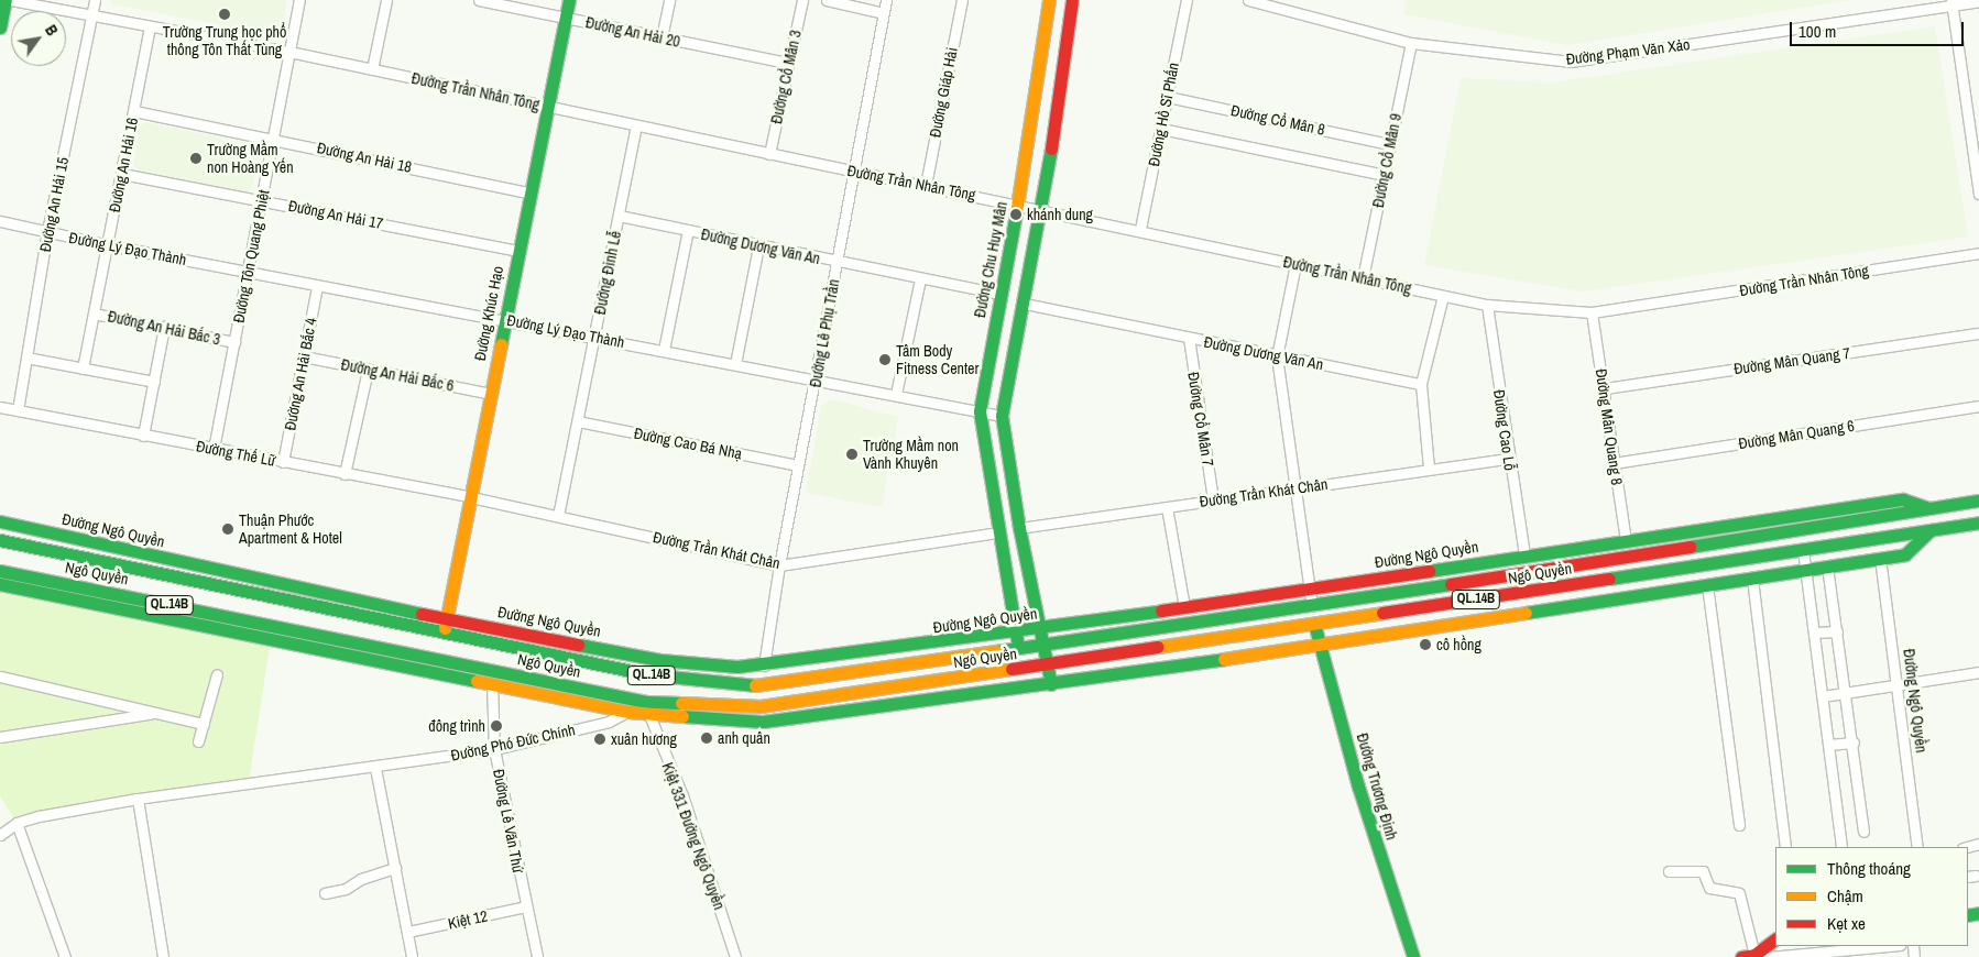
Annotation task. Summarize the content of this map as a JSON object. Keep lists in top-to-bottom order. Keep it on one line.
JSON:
{"streets":{"main road":["Đường Chu Huy Mân","Đường Khúc Hạo","Đường Ngô Quyền","Ngô Quyền","QL.14B","Đường Trương Định"],"street":["Đường An Hải 20","Đường Phạm Văn Xảo","Đường Cổ Mân 3","Đường Trần Nhân Tông","Đường Giáp Hải","Đường Hồ Sĩ Phấn","Đường Cổ Mân 8","Đường An Hải 18","Đường Cổ Mân 9","Đường An Hải 16","Đường An Hải 15","Đường An Hải 17","Đường Dương Văn An","Đường Lý Đạo Thành","Đường Tôn Quang Phiệt","Đường Đinh Lễ","Đường An Hải Bắc 3","Đường Lê Phụ Trần","Đường Mân Quang 7","Đường An Hải Bắc 4","Đường An Hải Bắc 6","Đường Cổ Mân 7","Đường Mân Quang 8","Đường Cao Lỗ","Đường Mân Quang 6","Đường Cao Bá Nhạ","Đường Thế Lữ","Đường Trần Khát Chân","Đường Phó Đức Chính","Đường Lê Văn Thứ","Kiệt 331 Đường Ngô Quyền","Kiệt 12"]},"crossings":[["Đường An Hải 20","Đường Cổ Mân 3"],["Đường An Hải 20","Đường Khúc Hạo"],["Đường Phạm Văn Xảo","Đường Cổ Mân 9"],["Đường Cổ Mân 3","Đường Trần Nhân Tông"],["Đường Trần Nhân Tông","Đường Giáp Hải"],["Đường Trần Nhân Tông","Đường Hồ Sĩ Phấn"],["Đường Trần Nhân Tông","Đường Cổ Mân 9"],["Đường Trần Nhân Tông","Đường An Hải 16"],["Đường Trần Nhân Tông","Đường An Hải 15"],["Đường Trần Nhân Tông","Đường Tôn Quang Phiệt"],["Đường Trần Nhân Tông","Đường Chu Huy Mân"],["Đường Trần Nhân Tông","Đường Đinh Lễ"],["Đường Trần Nhân Tông","Đường Khúc Hạo"],["Đường Trần Nhân Tông","Đường Lê Phụ Trần"],["Đường Trần Nhân Tông","Đường Mân Quang 8"],["Đường Trần Nhân Tông","Đường Cao Lỗ"],["Đường Hồ Sĩ Phấn","Đường Cổ Mân 8"],["Đường Cổ Mân 8","Đường Cổ Mân 9"],["Đường An Hải 18","Đường An Hải 16"],["Đường An Hải 18","Đường Tôn Quang Phiệt"],["Đường An Hải 18","Đường Khúc Hạo"],["Đường An Hải 16","Đường An Hải 17"],["Đường An Hải 16","Đường Lý Đạo Thành"],["Đường An Hải 16","Đường An Hải Bắc 3"],["Đường An Hải 15","Đường Lý Đạo Thành"],["Đường An Hải 15","Đường Thế Lữ"],["Đường An Hải 17","Đường Tôn Quang Phiệt"],["Đường An Hải 17","Đường Khúc Hạo"],["Đường Dương Văn An","Đường Chu Huy Mân"],["Đường Dương Văn An","Đường Đinh Lễ"],["Đường Dương Văn An","Đường Lê Phụ Trần"],["Đường Dương Văn An","Đường Cổ Mân 7"],["Đường Lý Đạo Thành","Đường Tôn Quang Phiệt"],["Đường Lý Đạo Thành","Đường Chu Huy Mân"],["Đường Lý Đạo Thành","Đường Đinh Lễ"],["Đường Lý Đạo Thành","Đường Khúc Hạo"],["Đường Lý Đạo Thành","Đường Lê Phụ Trần"],["Đường Lý Đạo Thành","Đường An Hải Bắc 4"],["Đường Tôn Quang Phiệt","Đường An Hải Bắc 3"],["Đường Tôn Quang Phiệt","Đường Thế Lữ"],["Đường Chu Huy Mân","Đường Trần Khát Chân"],["Đường Chu Huy Mân","Đường Ngô Quyền"],["Đường Chu Huy Mân","Ngô Quyền"],["Đường Đinh Lễ","Đường Cao Bá Nhạ"],["Đường Đinh Lễ","Đường Trần Khát Chân"],["Đường Khúc Hạo","Đường An Hải Bắc 6"],["Đường Khúc Hạo","Đường Thế Lữ"],["Đường Khúc Hạo","Đường Trần Khát Chân"],["Đường Khúc Hạo","Đường Ngô Quyền"],["Đường Khúc Hạo","Ngô Quyền"],["Đường Lê Phụ Trần","Đường Cao Bá Nhạ"],["Đường Lê Phụ Trần","Đường Trần Khát Chân"],["Đường Lê Phụ Trần","Đường Ngô Quyền"],["Đường Mân Quang 7","Đường Mân Quang 8"],["Đường An Hải Bắc 4","Đường An Hải Bắc 6"],["Đường An Hải Bắc 4","Đường Thế Lữ"],["Đường Cổ Mân 7","Đường Trần Khát Chân"],["Đường Mân Quang 8","Đường Mân Quang 6"],["Đường Mân Quang 8","Đường Ngô Quyền"],["Đường Cao Lỗ","Đường Trần Khát Chân"],["Đường Cao Lỗ","Đường Ngô Quyền"],["Đường Thế Lữ","Đường Trần Khát Chân"],["Đường Ngô Quyền","Ngô Quyền"],["Ngô Quyền","Đường Phó Đức Chính"],["Ngô Quyền","Đường Trương Định"],["Đường Phó Đức Chính","Đường Lê Văn Thứ"],["Đường Lê Văn Thứ","Kiệt 12"]],"places":["Trường Trung học phổ thông Tôn Thất Tùng","Trường Mầm non Hoàng Yến","khánh dung","Tâm Body Fitness Center","Trường Mầm non Vành Khuyên","Thuận Phước Apartment & Hotel","cô hồng","đông trình","anh quân","xuân hương"],"legend":["Thông thoáng","Chậm","Kẹt xe"],"scale_bar":"100 m","north":"top right"}
